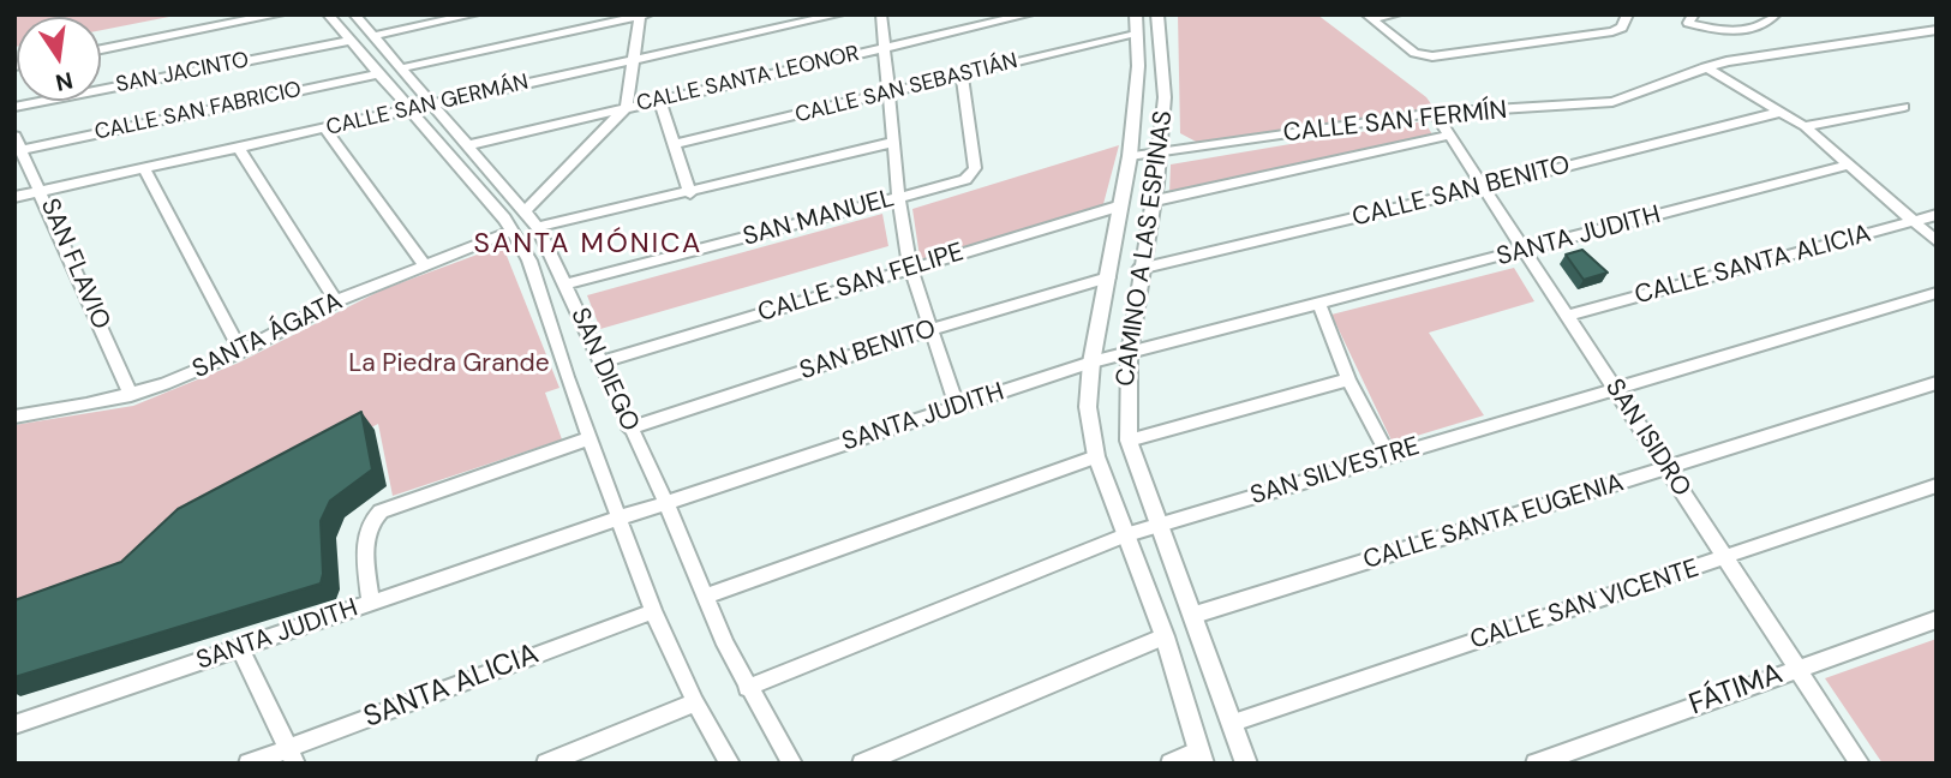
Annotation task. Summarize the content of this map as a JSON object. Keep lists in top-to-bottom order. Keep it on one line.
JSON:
{"streets":{"street":["SAN JACINTO","CALLE SANTA LEONOR","CALLE SAN SEBASTIÁN","CALLE SAN GERMÁN","CALLE SAN FABRICIO","CALLE SAN FERMÍN","CALLE SAN BENITO","SAN MANUEL","SANTA JUDITH","CAMINO A LAS ESPINAS","SAN FLAVIO","CALLE SANTA ALICIA","CALLE SAN FELIPE","SANTA ÁGATA","SAN BENITO","SAN DIEGO","SAN ISIDRO","SAN SILVESTRE","CALLE SANTA EUGENIA","CALLE SAN VICENTE","SANTA ALICIA","FÁTIMA"]},"crossings":[["SAN JACINTO","SAN DIEGO"],["CALLE SANTA LEONOR","SAN DIEGO"],["CALLE SAN SEBASTIÁN","SAN MANUEL"],["CALLE SAN SEBASTIÁN","CAMINO A LAS ESPINAS"],["CALLE SAN GERMÁN","SAN FLAVIO"],["CALLE SAN GERMÁN","SAN DIEGO"],["CALLE SAN FABRICIO","SAN FLAVIO"],["CALLE SAN FABRICIO","SAN DIEGO"],["CALLE SAN FERMÍN","CAMINO A LAS ESPINAS"],["CALLE SAN FERMÍN","SAN ISIDRO"],["CALLE SAN BENITO","CAMINO A LAS ESPINAS"],["CALLE SAN BENITO","SAN ISIDRO"],["SAN MANUEL","SAN DIEGO"],["SANTA JUDITH","CAMINO A LAS ESPINAS"],["SANTA JUDITH","SAN DIEGO"],["SANTA JUDITH","SAN ISIDRO"],["CAMINO A LAS ESPINAS","CALLE SAN FELIPE"],["CAMINO A LAS ESPINAS","SAN BENITO"],["CAMINO A LAS ESPINAS","SAN SILVESTRE"],["CAMINO A LAS ESPINAS","CALLE SANTA EUGENIA"],["CAMINO A LAS ESPINAS","CALLE SAN VICENTE"],["SAN FLAVIO","SANTA ÁGATA"],["CALLE SANTA ALICIA","SAN ISIDRO"],["CALLE SAN FELIPE","SAN DIEGO"],["SANTA ÁGATA","SAN DIEGO"],["SAN BENITO","SAN DIEGO"],["SAN DIEGO","SAN SILVESTRE"],["SAN DIEGO","SANTA ALICIA"],["SAN ISIDRO","SAN SILVESTRE"],["SAN ISIDRO","CALLE SANTA EUGENIA"],["SAN ISIDRO","CALLE SAN VICENTE"],["SAN ISIDRO","FÁTIMA"]],"districts":["SANTA MÓNICA"],"parks":["La Piedra Grande"],"north":"bottom"}
